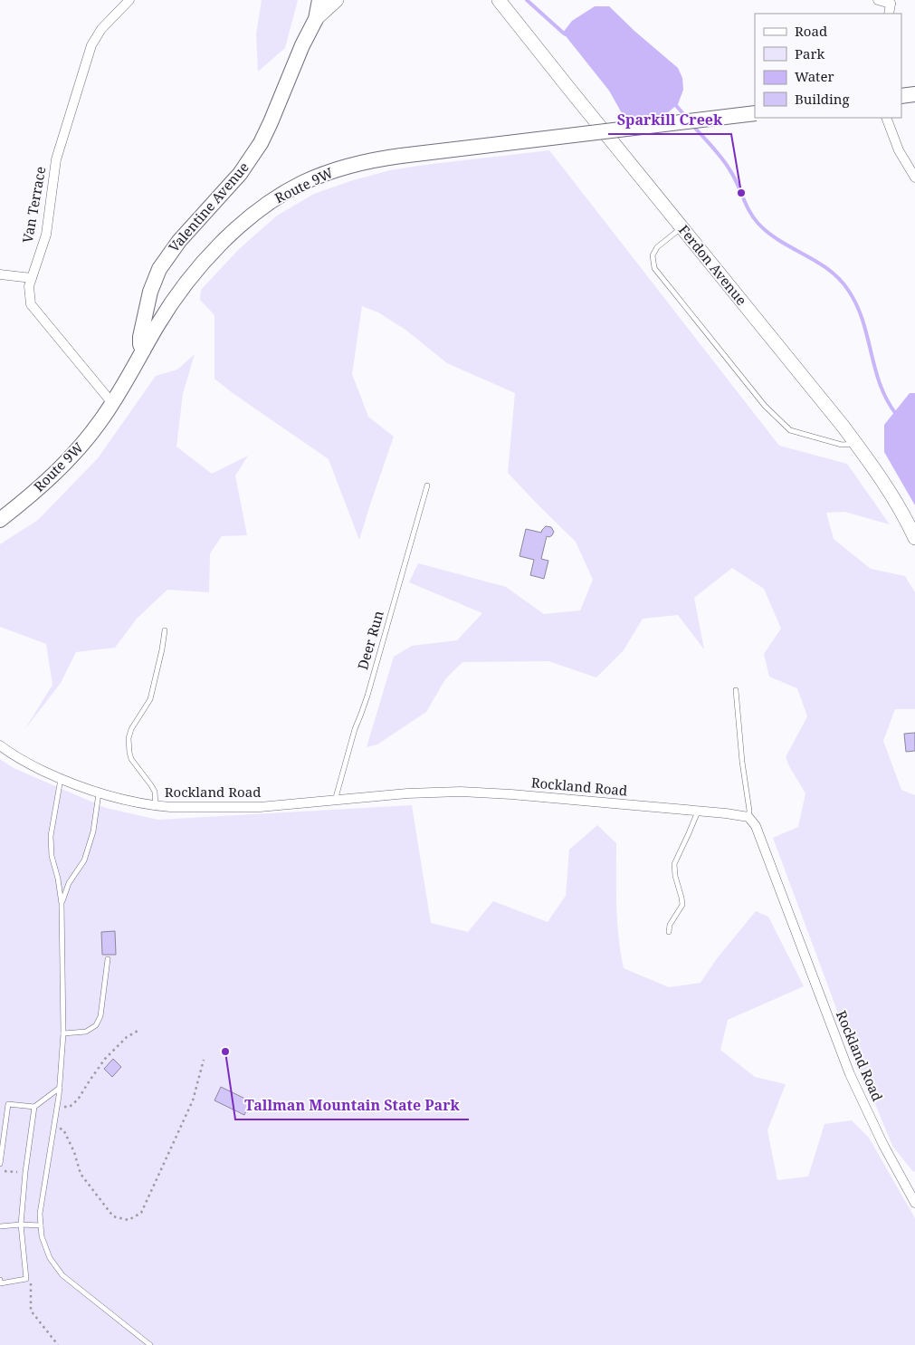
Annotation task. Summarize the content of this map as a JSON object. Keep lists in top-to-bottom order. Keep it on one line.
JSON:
{"streets":{"main road":["Route 9W","Valentine Avenue"],"street":["Van Terrace","Ferdon Avenue","Rockland Road"],"lane":["Deer Run"]},"crossings":[["Route 9W","Van Terrace"],["Route 9W","Valentine Avenue"],["Deer Run","Rockland Road"]],"places":["Sparkill Creek","Tallman Mountain State Park"],"legend":["Road","Park","Water","Building"]}
